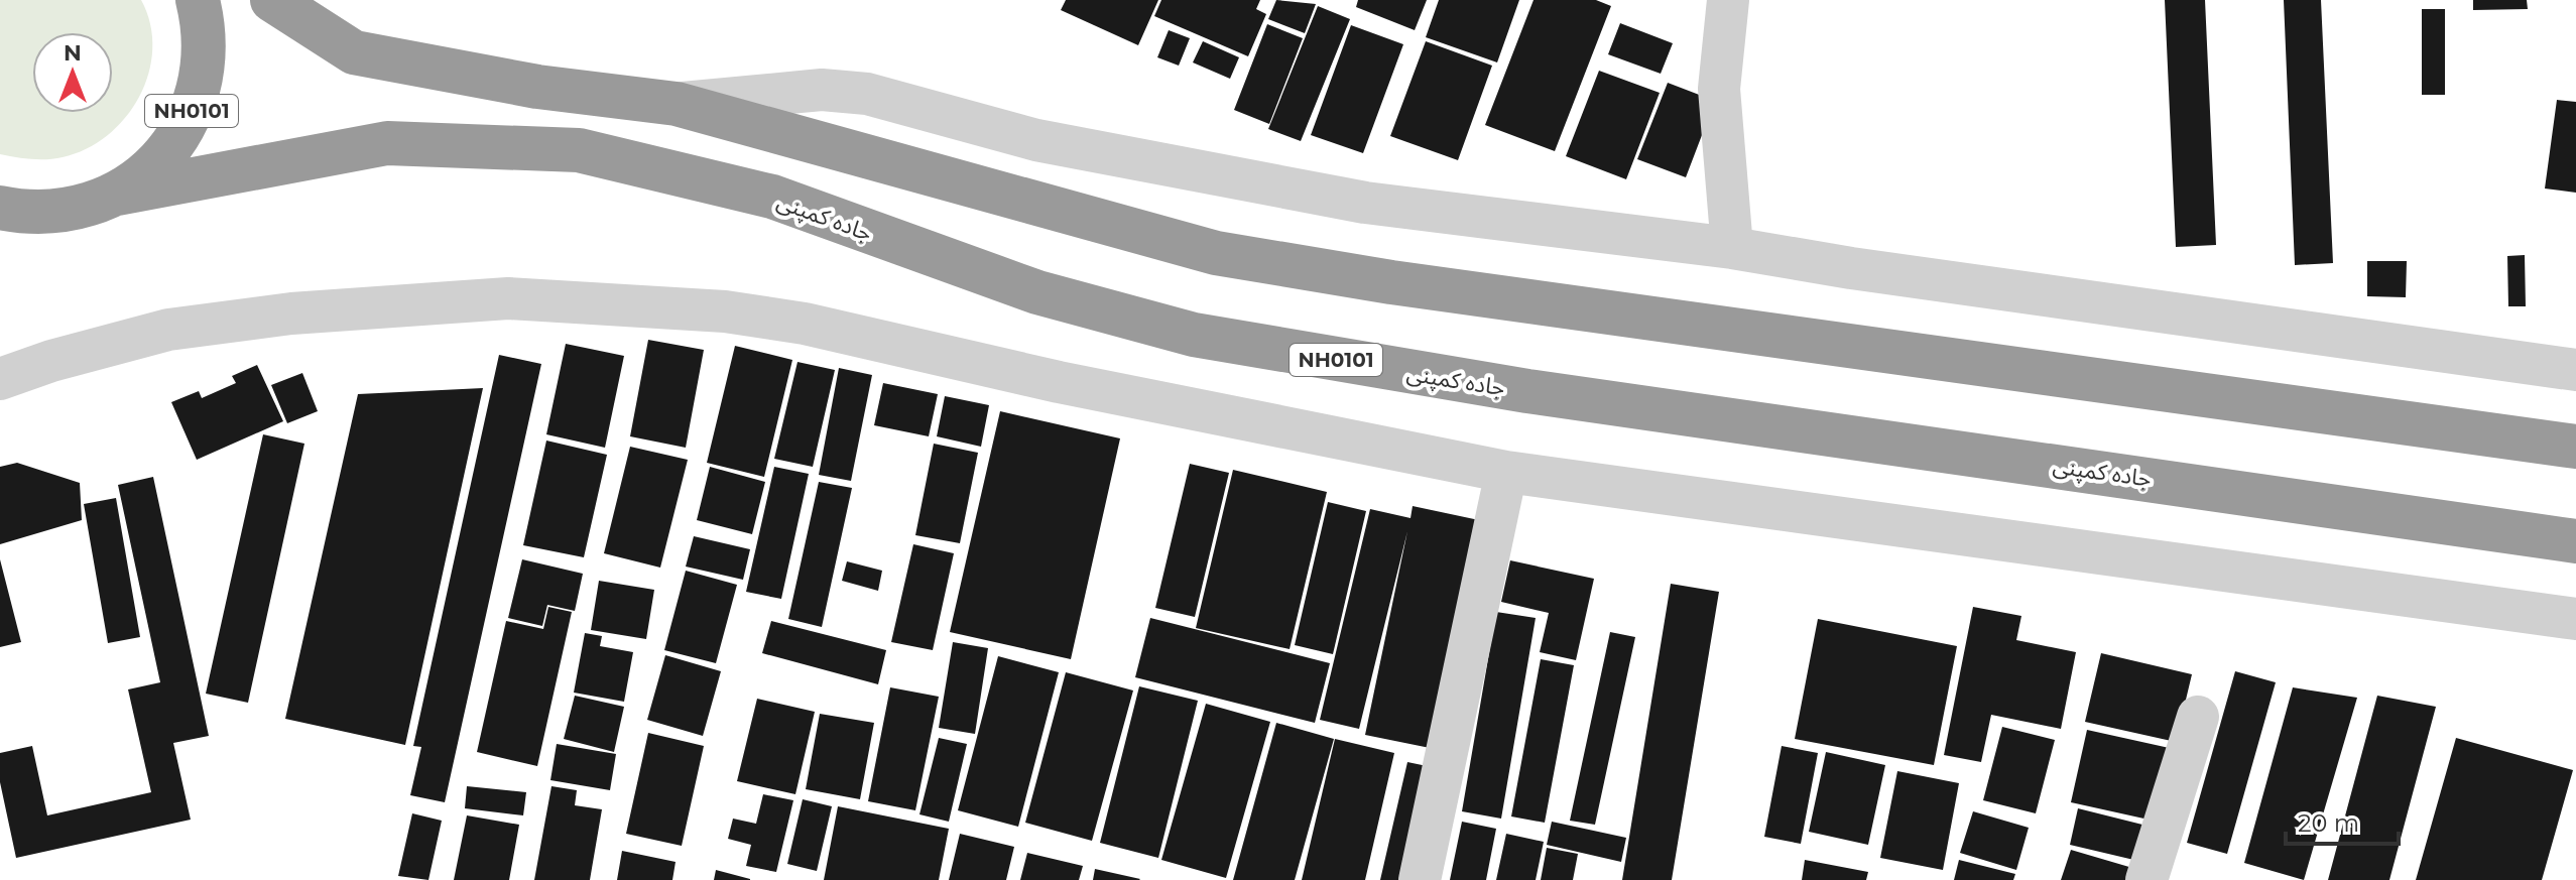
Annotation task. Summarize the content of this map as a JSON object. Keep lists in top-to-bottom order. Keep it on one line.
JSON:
{"streets":{"highway":["NH0101","جاده کمپنی"]},"crossings":[["NH0101","جاده کمپنی"]],"scale_bar":"20 m","north":"top"}
